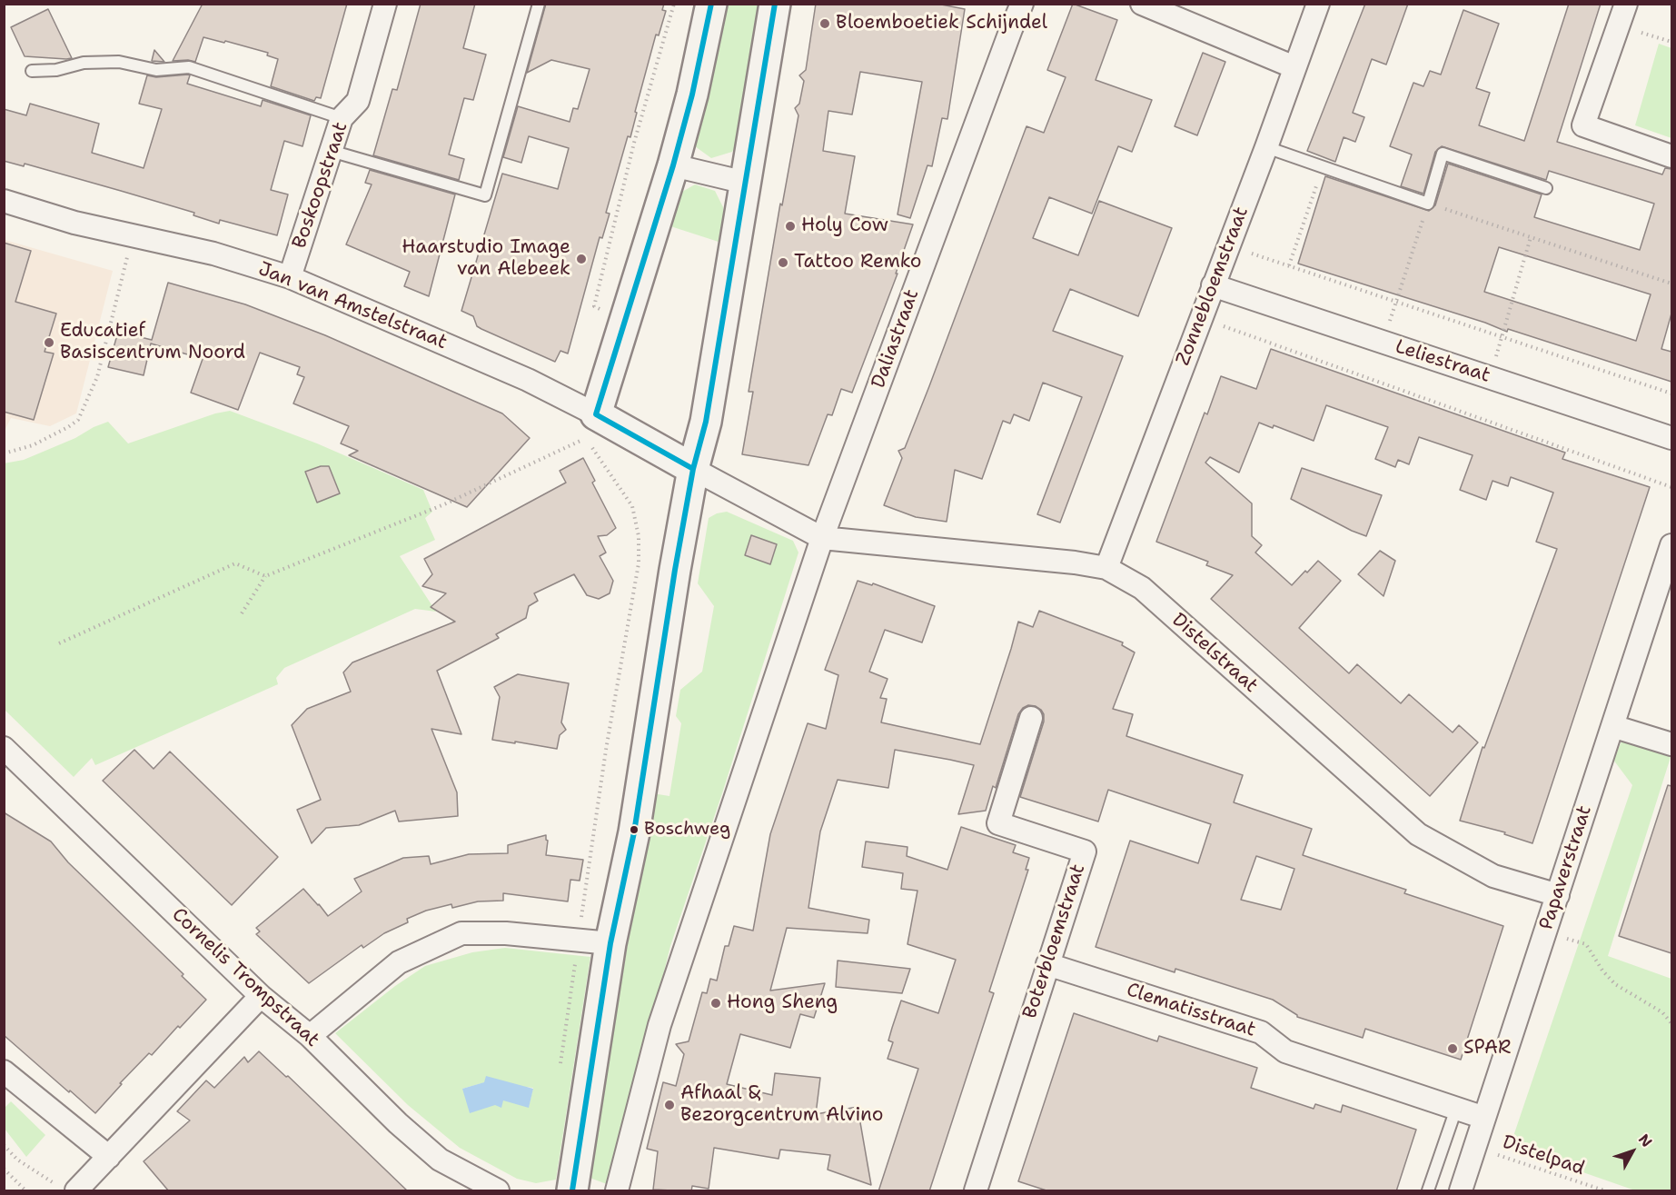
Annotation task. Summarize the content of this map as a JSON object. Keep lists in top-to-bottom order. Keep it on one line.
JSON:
{"streets":{"street":["Boskoopstraat","Zonnebloemstraat","Jan van Amstelstraat","Daliastraat","Leliestraat","Distelstraat","Papaverstraat","Boterbloemstraat","Cornelis Trompstraat","Clematisstraat"],"path":["Distelpad"]},"crossings":[["Boskoopstraat","Jan van Amstelstraat"],["Zonnebloemstraat","Leliestraat"],["Zonnebloemstraat","Distelstraat"],["Daliastraat","Distelstraat"],["Distelstraat","Papaverstraat"],["Papaverstraat","Clematisstraat"],["Papaverstraat","Distelpad"],["Boterbloemstraat","Clematisstraat"]],"places":["Bloemboetiek Schijndel","Holy Cow","Haarstudio Image van Alebeek","Tattoo Remko","Educatief Basiscentrum Noord","Boschweg","Hong Sheng","SPAR","Afhaal & Bezorgcentrum Alvino"],"north":"top right"}
